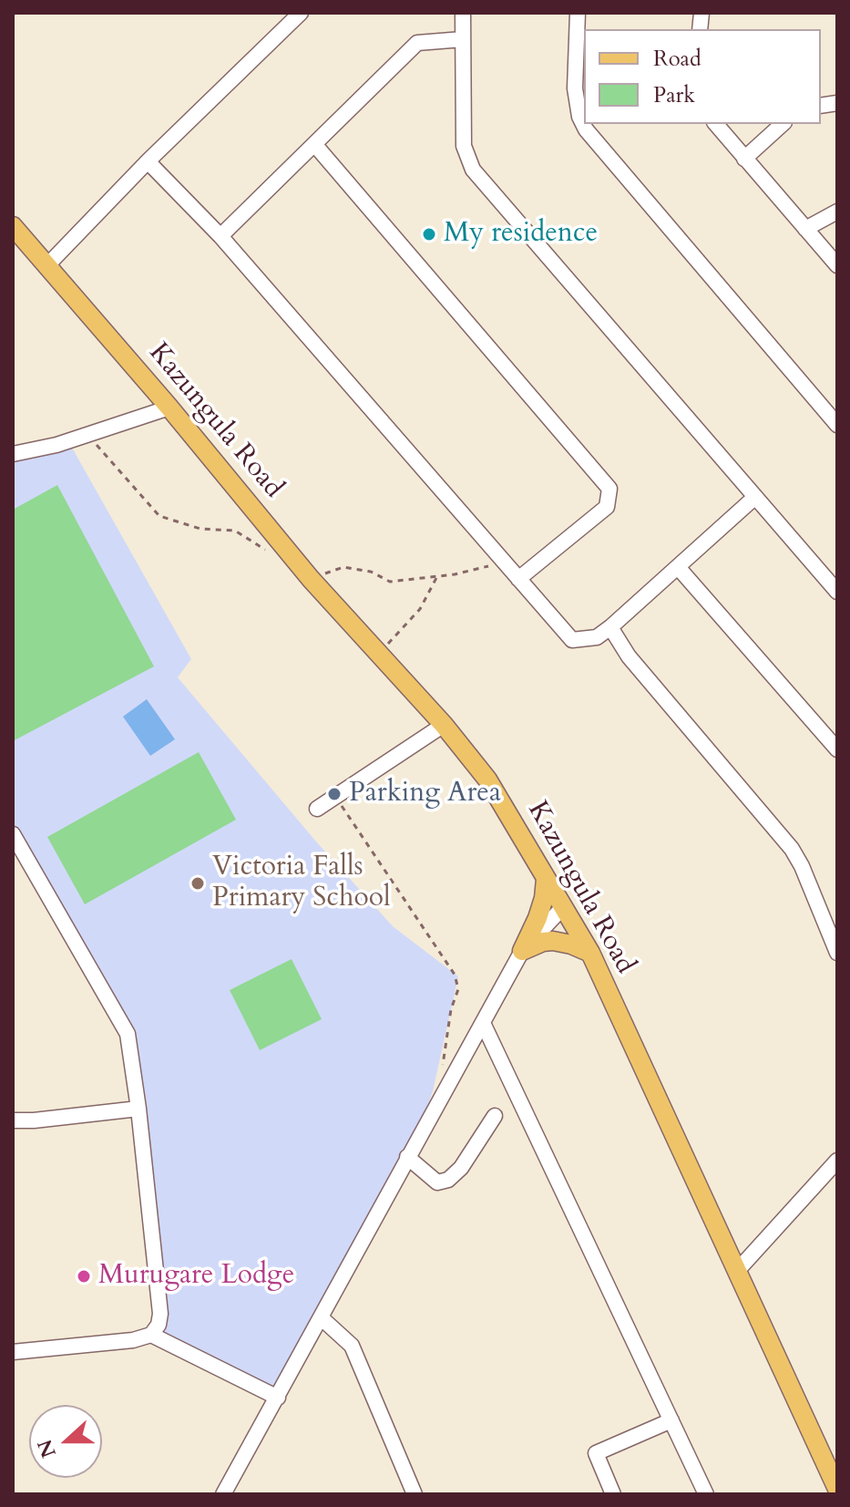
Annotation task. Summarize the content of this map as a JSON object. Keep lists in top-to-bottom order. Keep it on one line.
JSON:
{"streets":{"main road":["Kazungula Road"]},"places":["My residence","Parking Area","Victoria Falls Primary School","Murugare Lodge"],"legend":["Road","Park"],"north":"left"}
